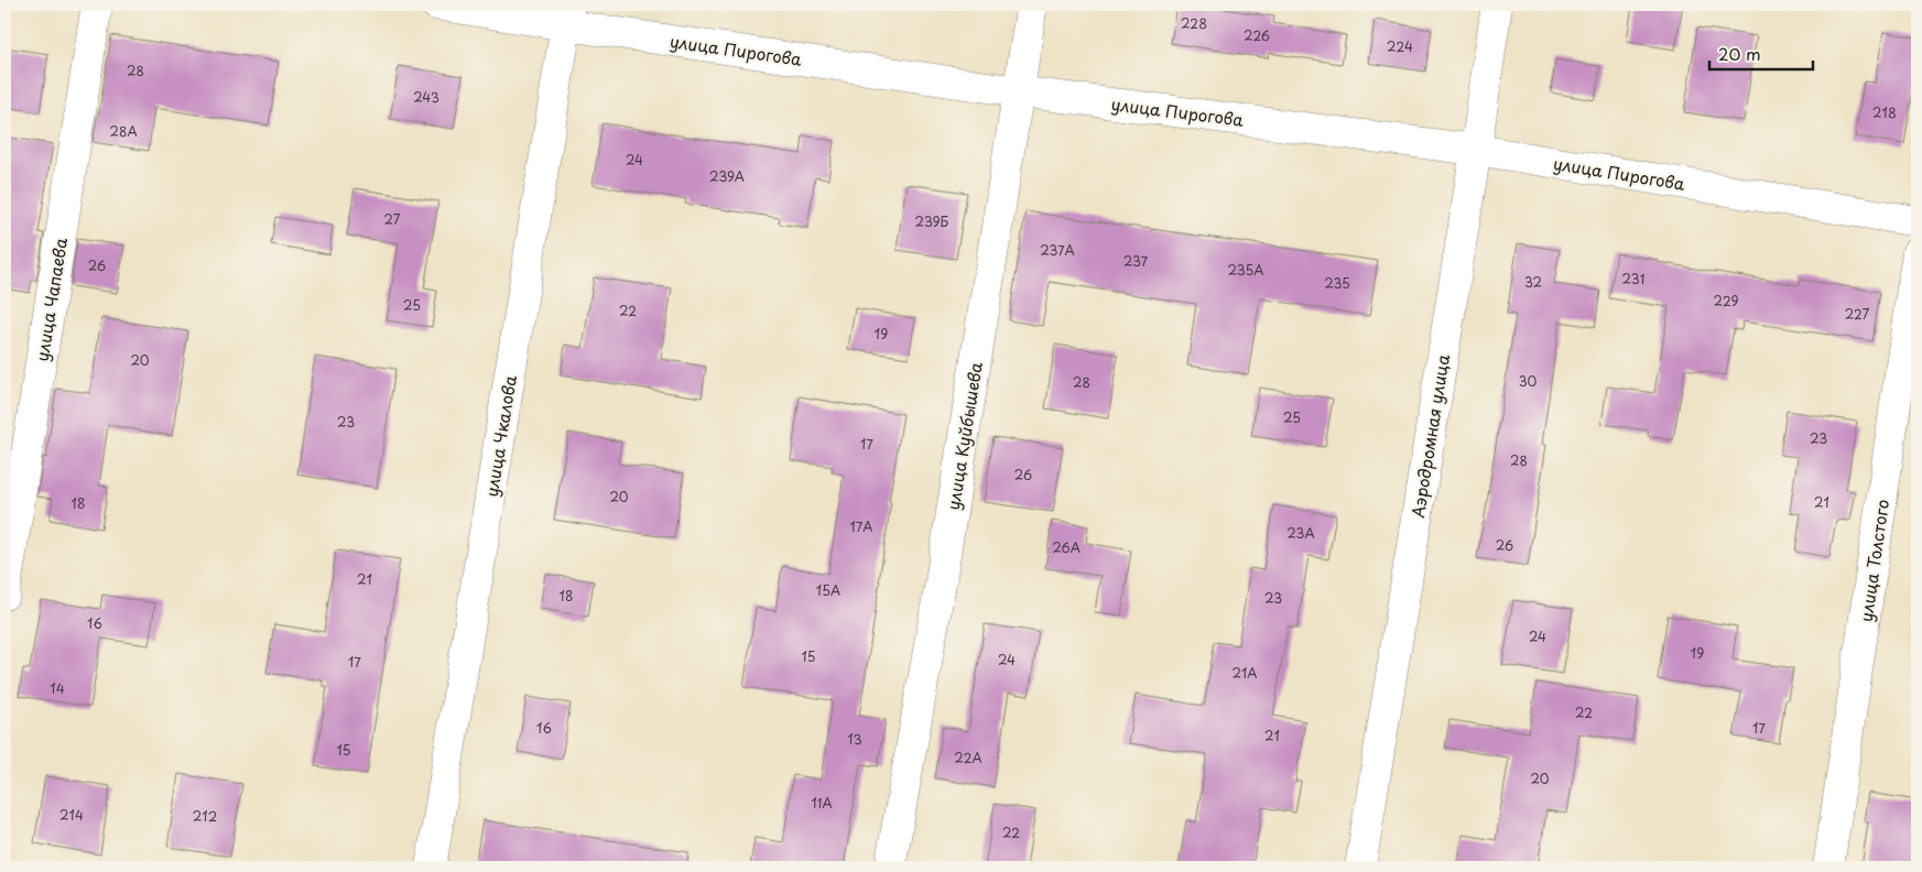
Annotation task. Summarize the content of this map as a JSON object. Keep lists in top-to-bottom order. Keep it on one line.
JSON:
{"streets":{"street":["улица Пирогова","улица Чапаева","улица Чкалова","улица Куйбышева","Аэродромная улица","улица Толстого"]},"crossings":[["улица Пирогова","улица Чкалова"],["улица Пирогова","улица Куйбышева"],["улица Пирогова","Аэродромная улица"]],"house_numbers":["228","226","224","28","243","218","28А","24","239А","27","239Б","237А","237","26","235А","231","32","235","229","25","22","227","19","20","30","28","25","23","23","17","28","26","20","21","18","17А","23А","26","26А","21","15А","18","23","16","24","19","15","24","17","21А","14","22","16","17","21","13","15","22А","20","11А","214","212","22"],"scale_bar":"20 m"}
